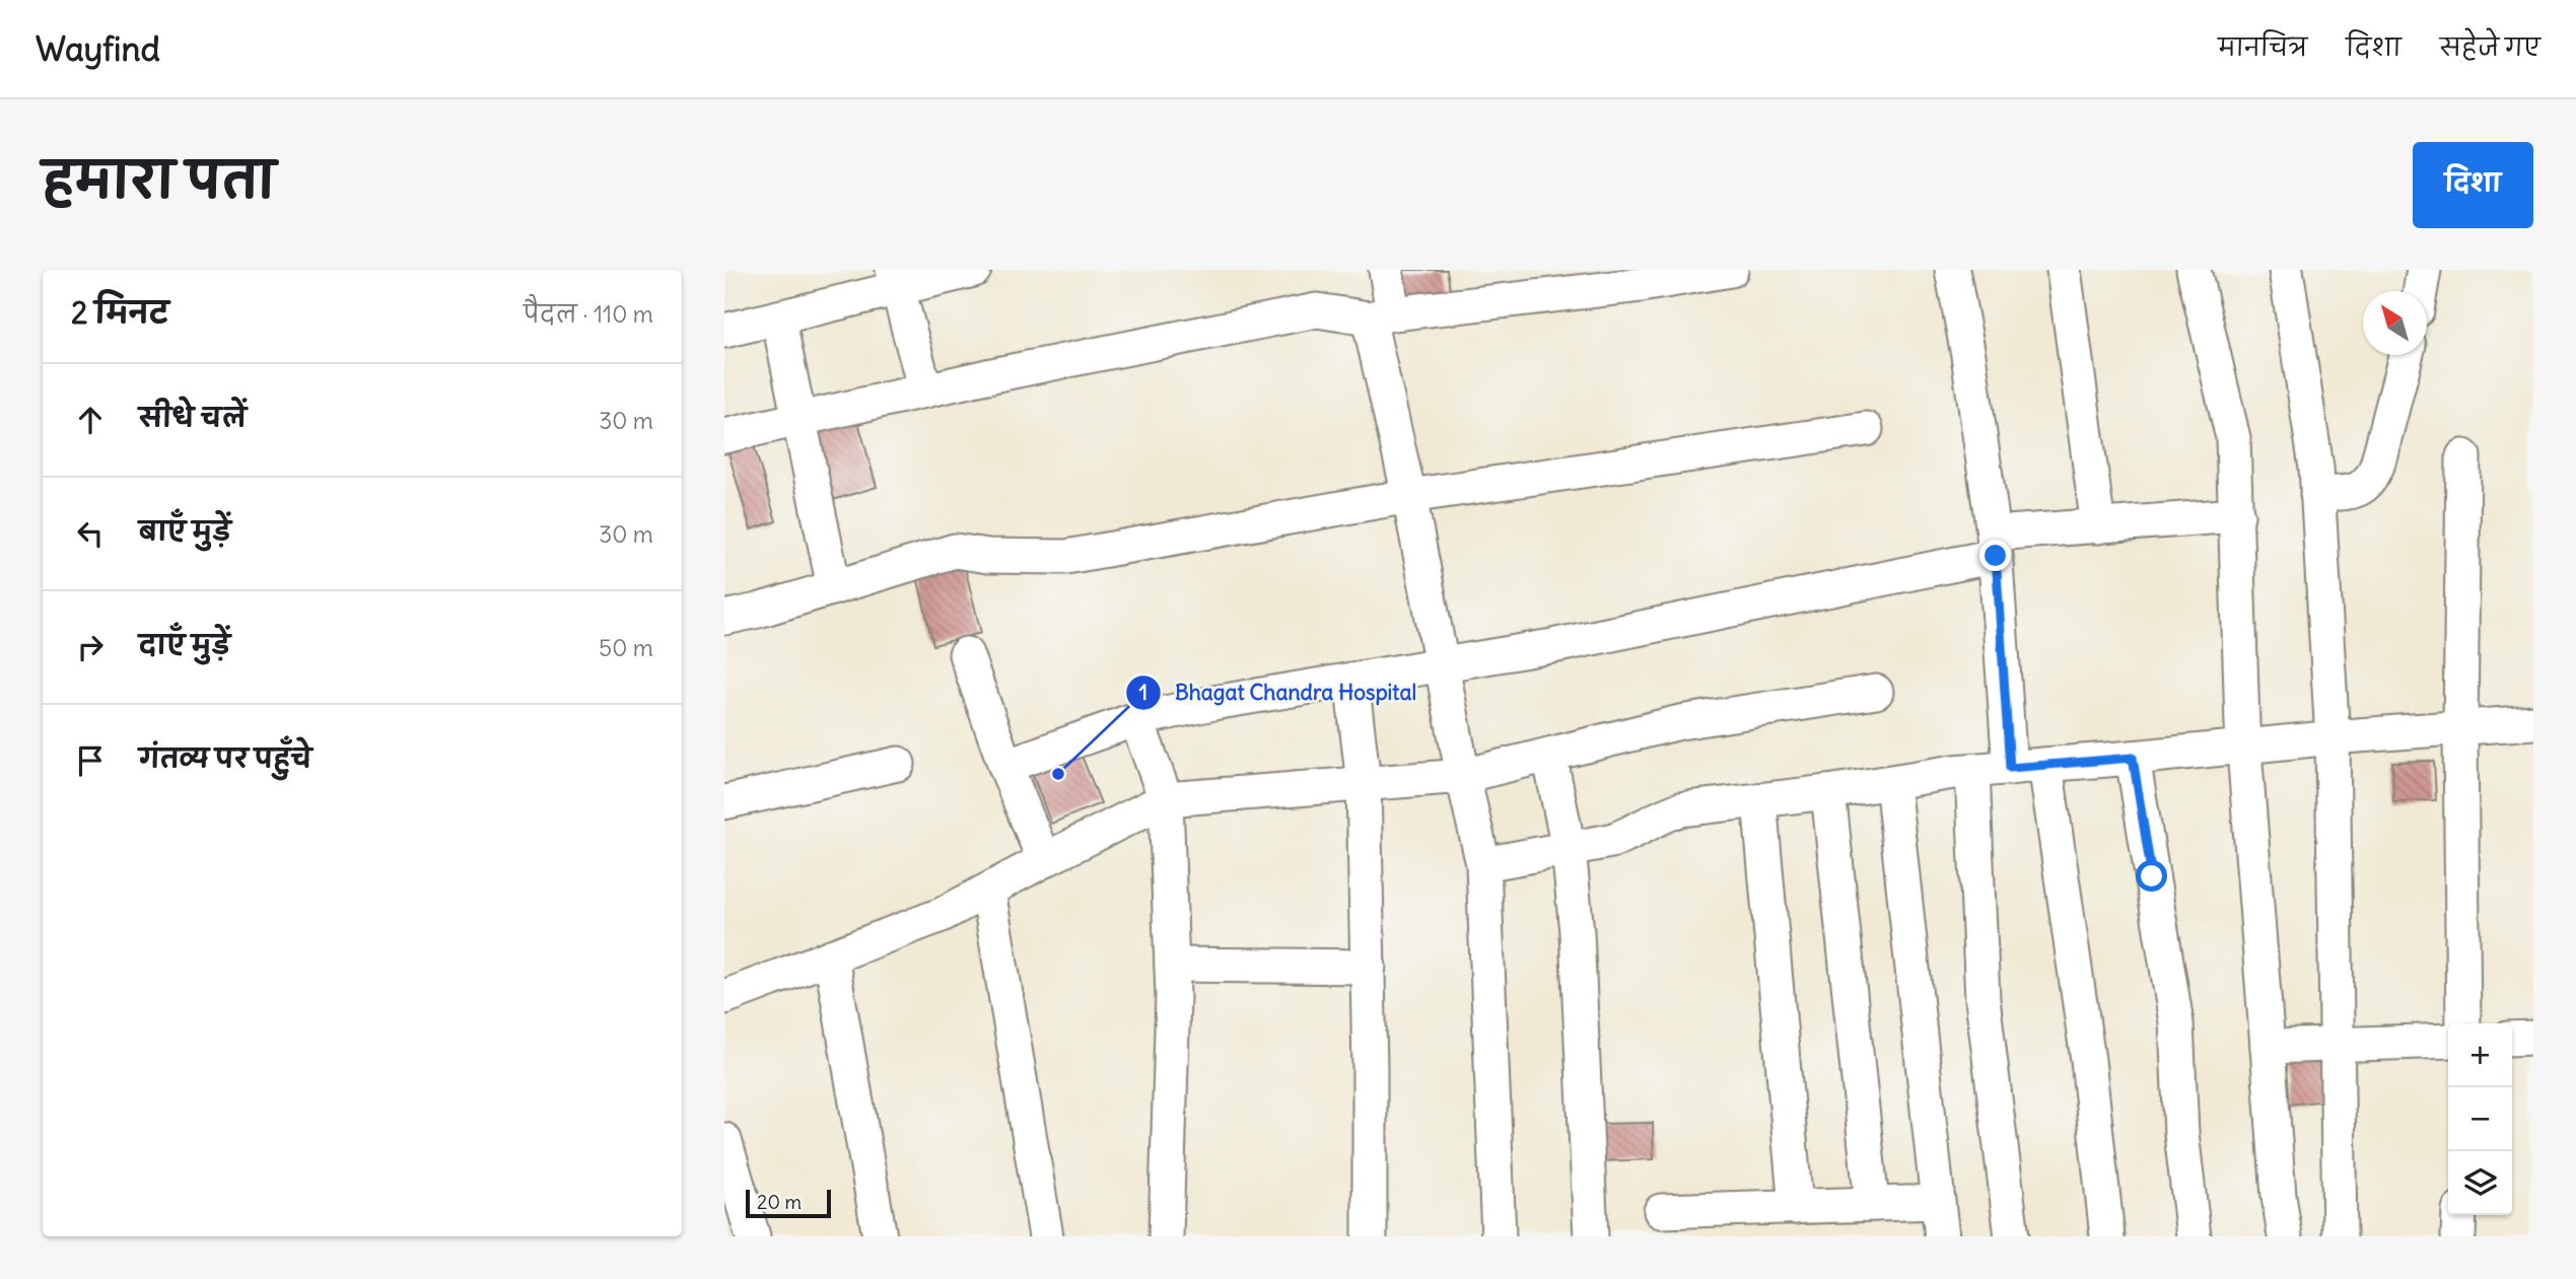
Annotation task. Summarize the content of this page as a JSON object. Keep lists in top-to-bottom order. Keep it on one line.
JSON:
{"places":["Bhagat Chandra Hospital"],"scale_bar":"20 m","north":"top left","page":{"header":"Wayfind","nav":["मानचित्र","दिशा","सहेजे गए"],"title":"हमारा पता","buttons":"दिशा","heading":["2 मिनट","पैदल · 110 m"],"list":[["सीधे चलें","30 m"],["बाएँ मुड़ें","30 m"],["दाएँ मुड़ें","50 m"],"गंतव्य पर पहुँचे"],"map_buttons":["+","−"],"scale":"20 m"}}
